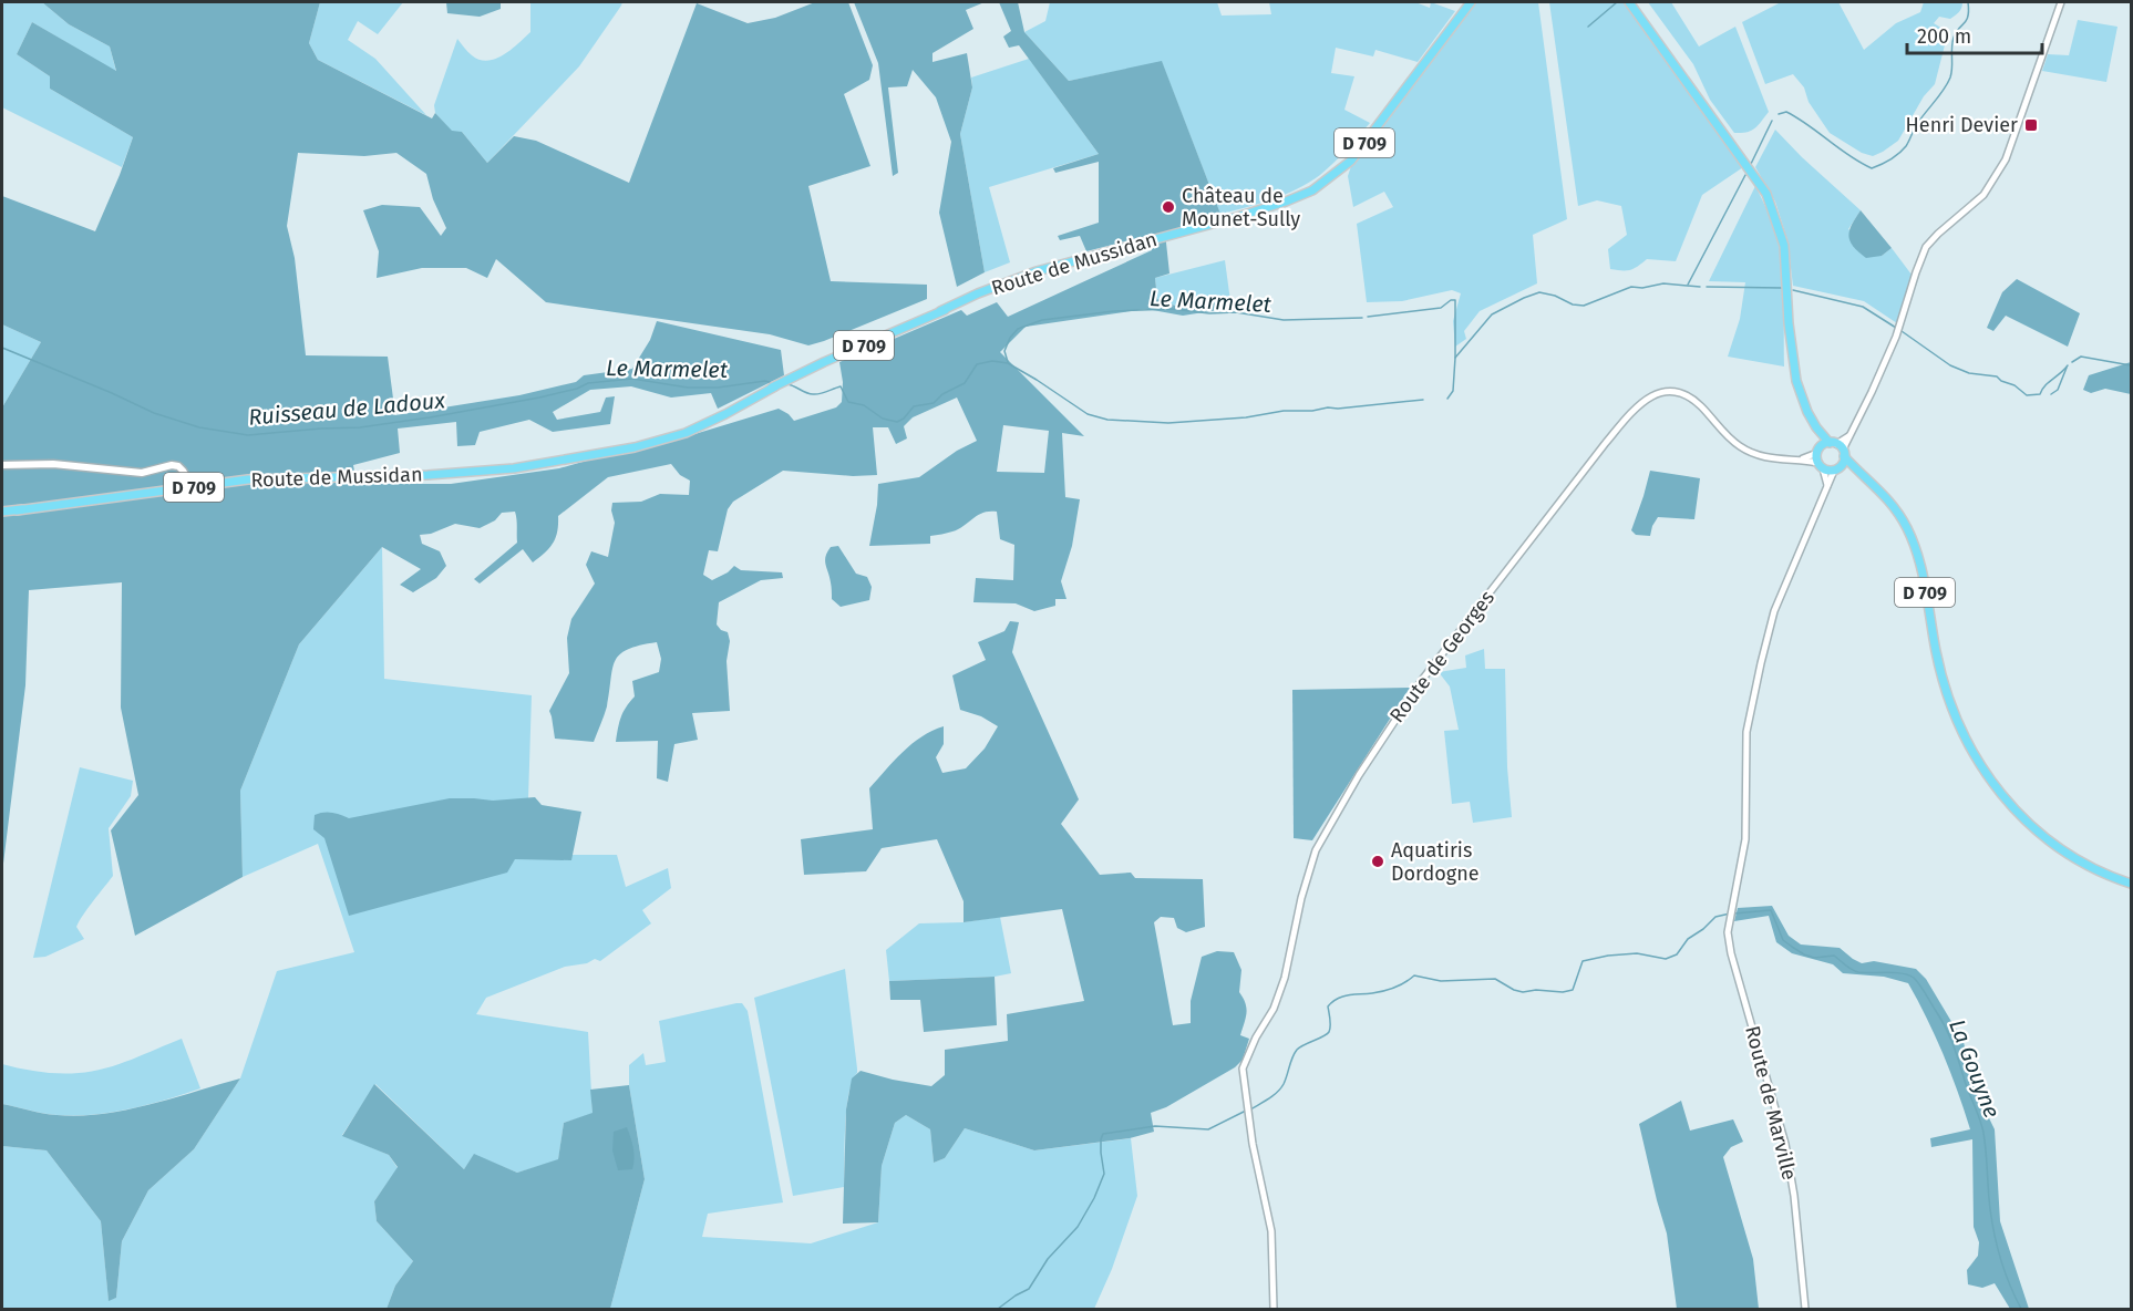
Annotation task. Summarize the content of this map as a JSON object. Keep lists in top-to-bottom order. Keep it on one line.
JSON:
{"streets":{"main road":["D 709","Route de Mussidan"],"street":["Route de Georges","Route de Marville"]},"crossings":[["D 709","Route de Georges"],["D 709","Route de Marville"]],"water":["Le Marmelet","Ruisseau de Ladoux","La Gouyne"],"places":{"transit":["Henri Devier"],"other":["Château de Mounet-Sully","Aquatiris Dordogne"]},"scale_bar":"200 m"}
